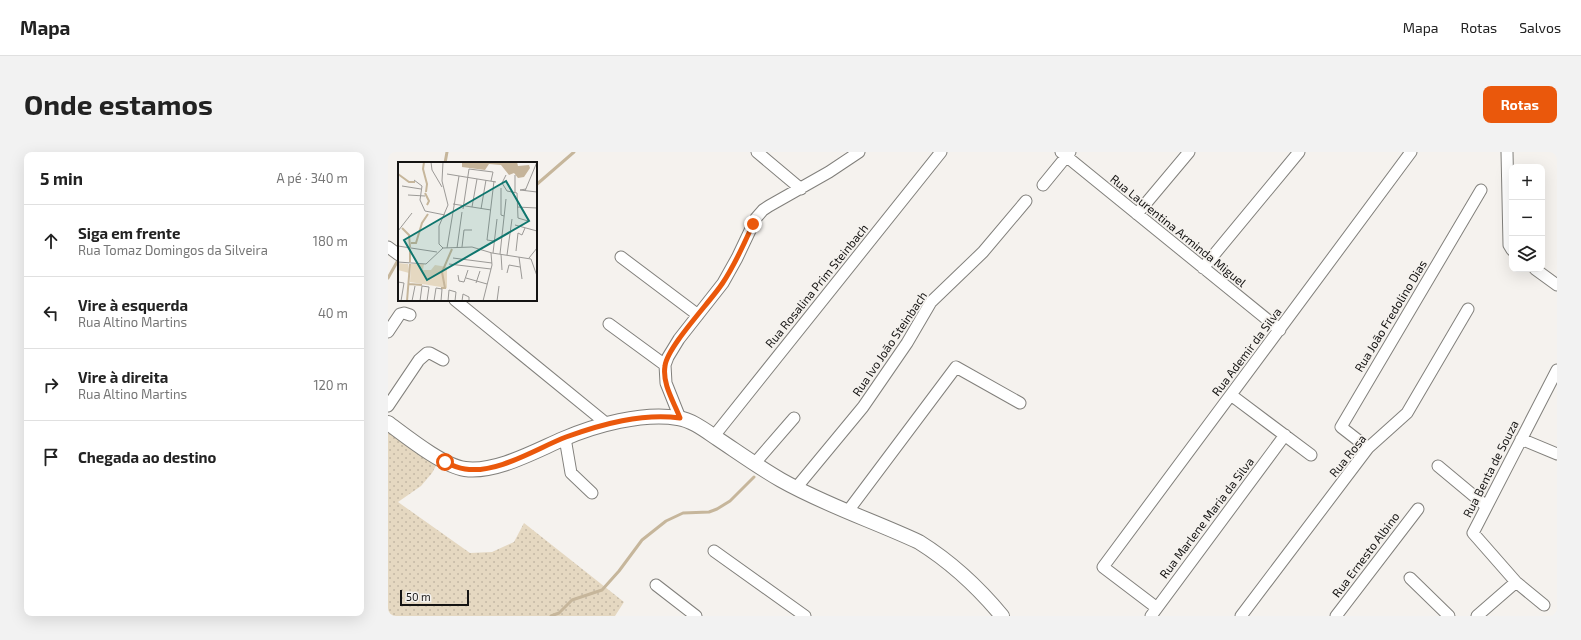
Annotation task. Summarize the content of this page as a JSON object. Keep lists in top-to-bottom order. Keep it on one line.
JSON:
{"streets":{"street":["Rua Laurentina Arminda Miguel","Rua Rosalina Prim Steinbach","Rua João Fredolino Dias","Rua Ivo João Steinbach","Rua Ademir da Silva","Rua Rosa","Rua Benta de Souza","Rua Marlene Maria da Silva","Rua Ernesto Albino"]},"crossings":[["Rua Laurentina Arminda Miguel","Rua Ademir da Silva"],["Rua João Fredolino Dias","Rua Rosa"],["Rua Ademir da Silva","Rua Marlene Maria da Silva"]],"scale_bar":"50 m","page":{"header":"Mapa","nav":["Mapa","Rotas","Salvos"],"buttons":"Rotas","title":"Onde estamos","heading":["5 min","A pé · 340 m"],"map_buttons":["+","−"],"list":[["Siga em frente","Rua Tomaz Domingos da Silveira","180 m"],["Vire à esquerda","Rua Altino Martins","40 m"],["Vire à direita","Rua Altino Martins","120 m"],"Chegada ao destino"],"scale":"50 m"}}
